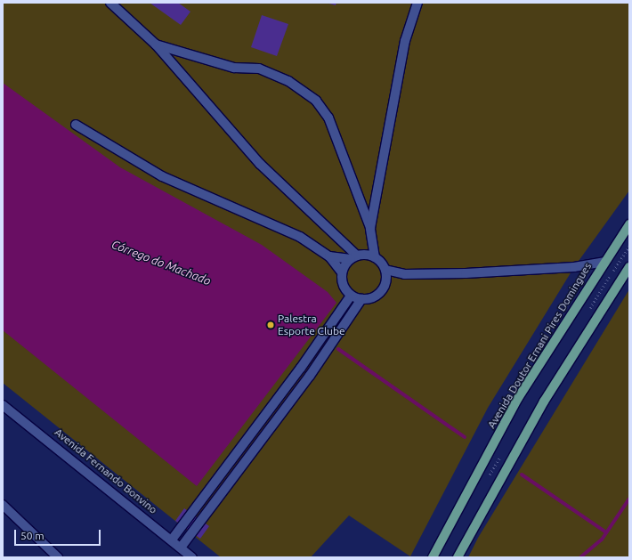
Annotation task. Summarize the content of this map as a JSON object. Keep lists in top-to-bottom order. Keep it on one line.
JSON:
{"streets":{"main road":["Avenida Doutor Ernani Pires Domingues"],"street":["Avenida Fernando Bonvino"]},"water":["Córrego do Machado"],"places":["Palestra Esporte Clube"],"scale_bar":"50 m"}
